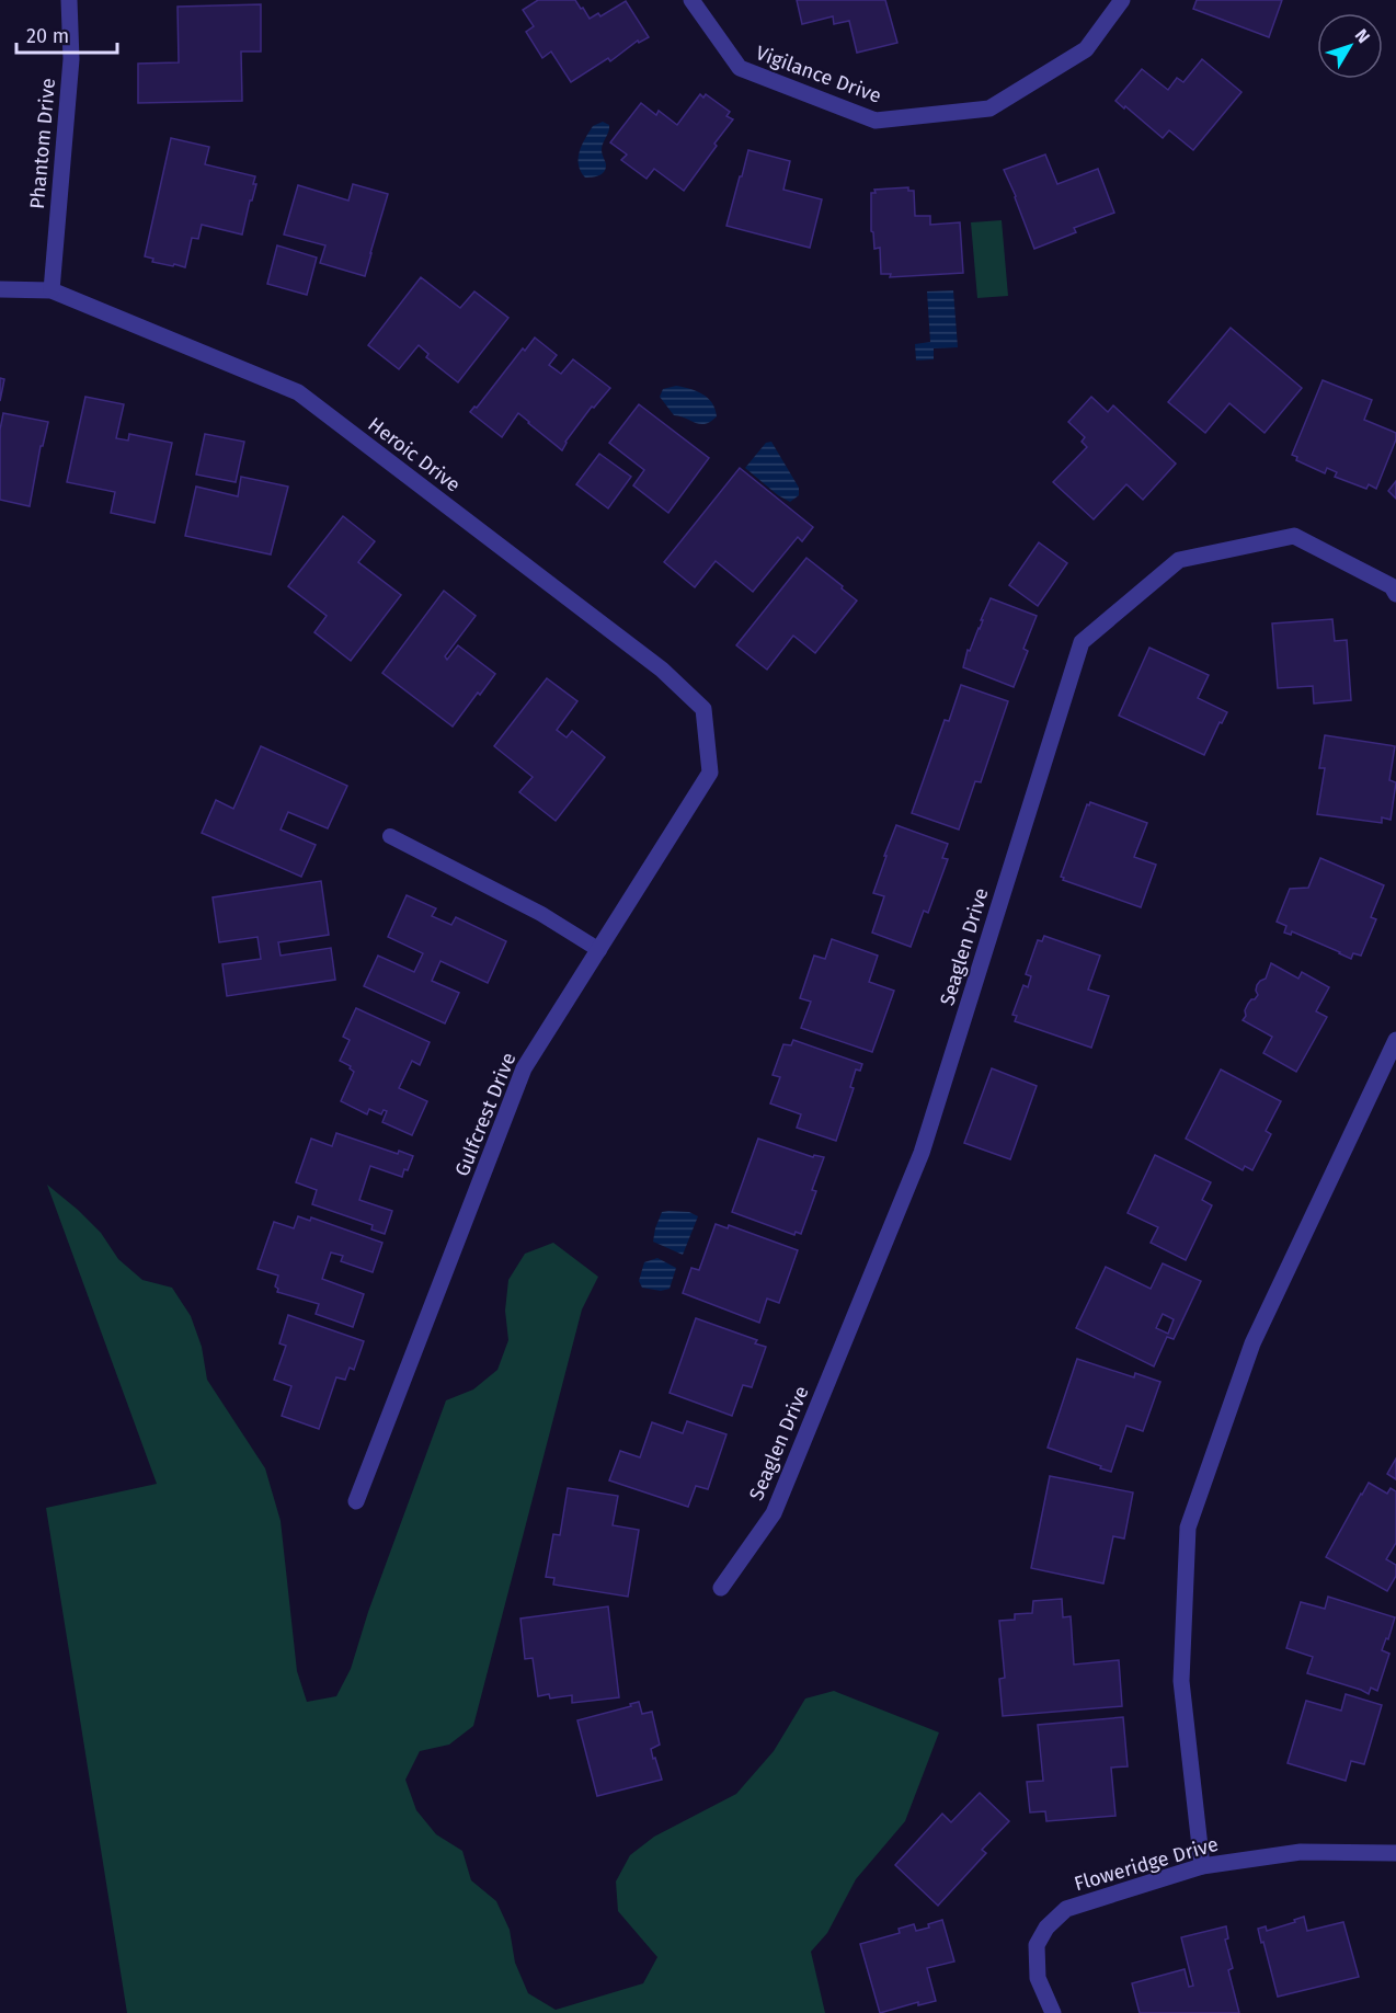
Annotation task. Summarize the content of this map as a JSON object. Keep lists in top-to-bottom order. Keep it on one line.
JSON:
{"streets":{"street":["Vigilance Drive","Phantom Drive","Heroic Drive","Seaglen Drive","Gulfcrest Drive","Floweridge Drive"]},"crossings":[["Phantom Drive","Heroic Drive"],["Heroic Drive","Gulfcrest Drive"]],"scale_bar":"20 m","north":"top right"}
